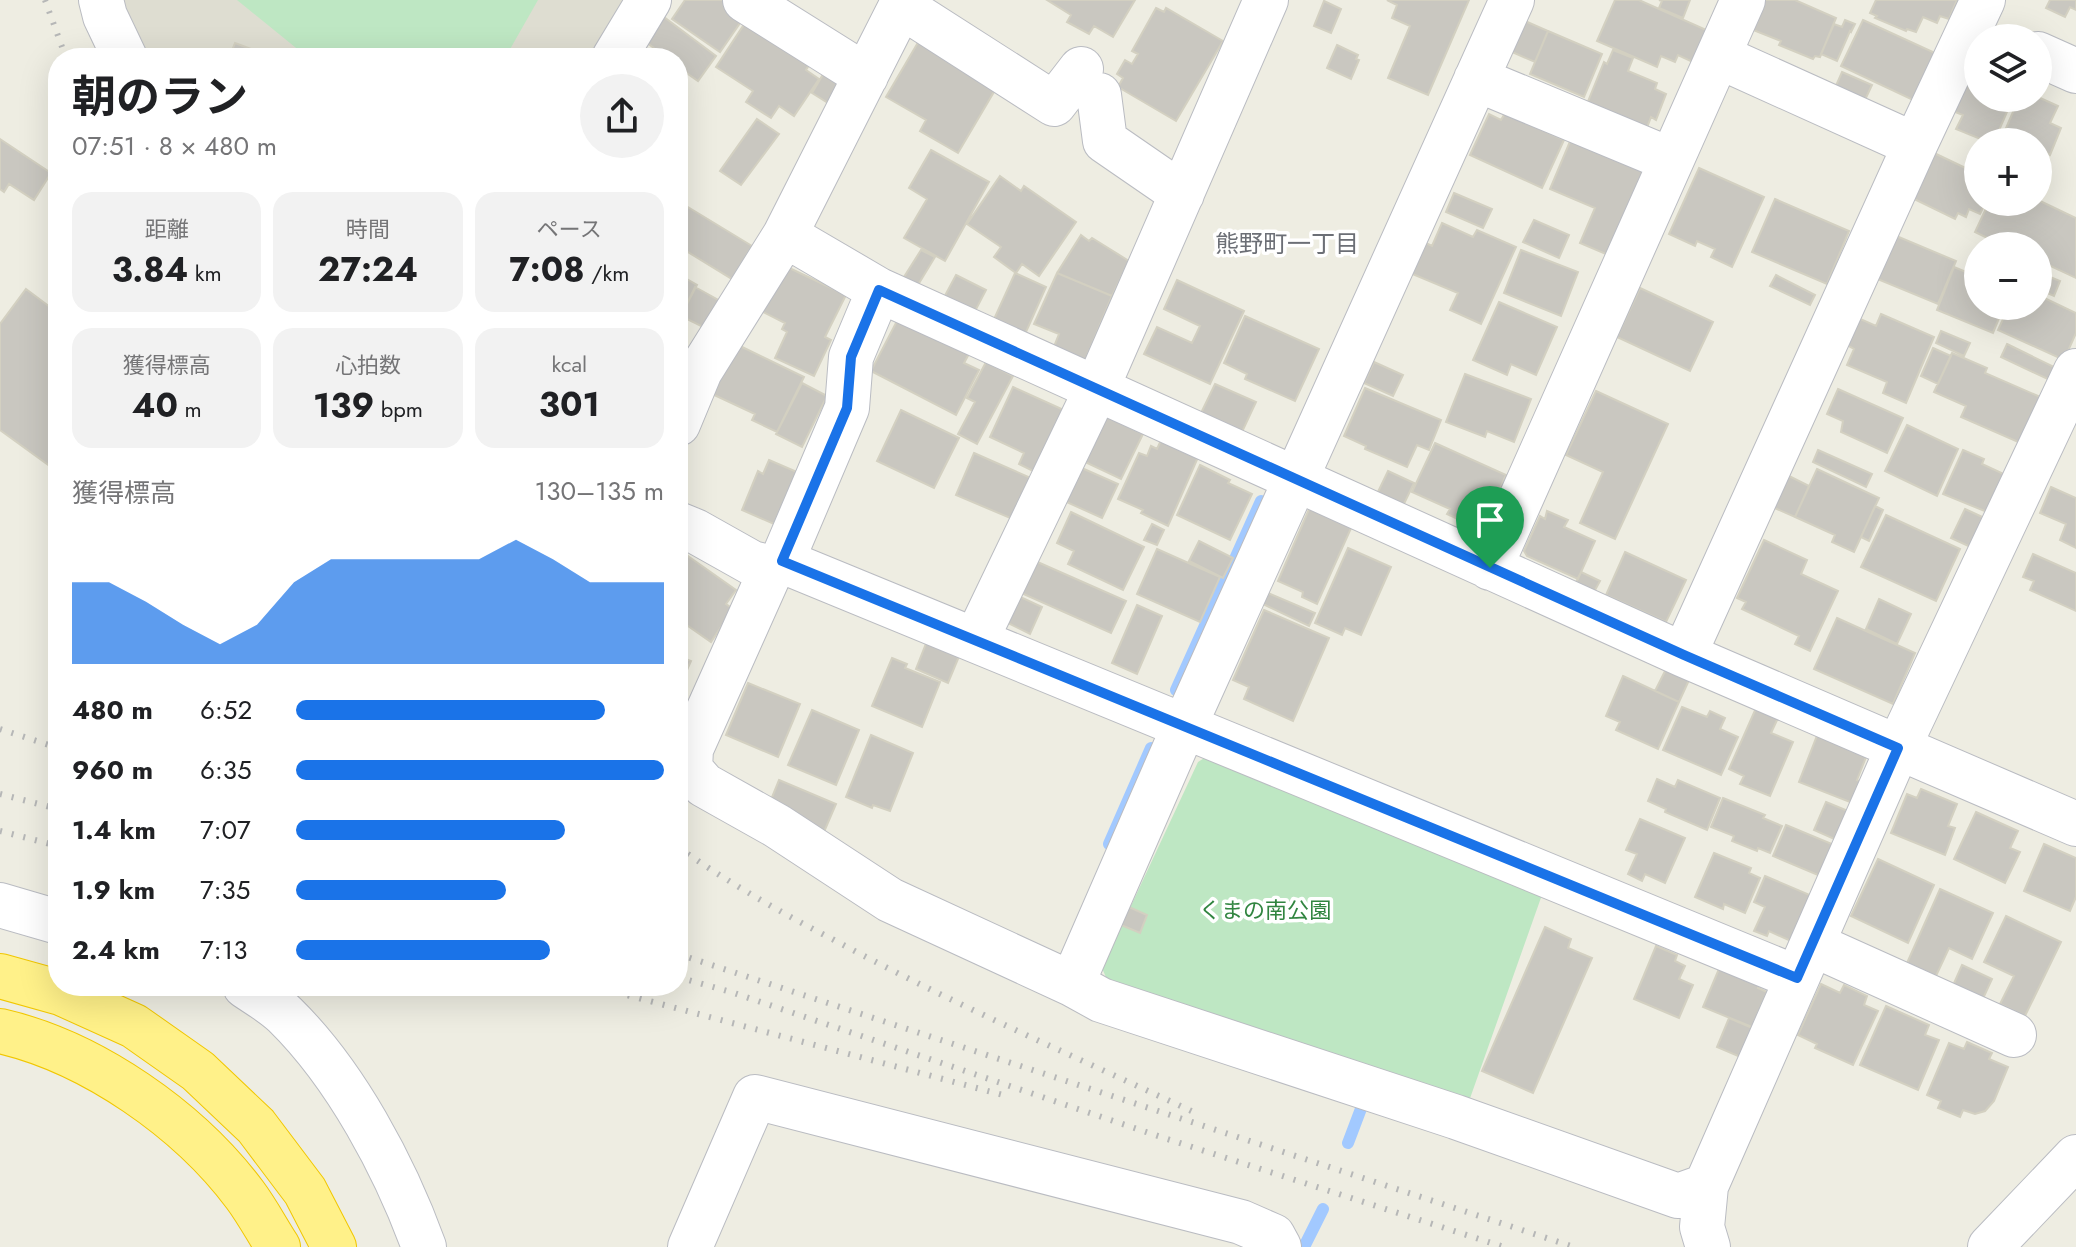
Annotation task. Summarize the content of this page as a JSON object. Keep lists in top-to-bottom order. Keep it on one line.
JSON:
{"districts":["熊野町一丁目"],"parks":["くまの南公園"],"page":{"map_buttons":["+","−"],"heading":["朝のラン","07:51 · 8 × 480 m"],"stats":[["距離","3.84 km"],["時間","27:24"],["ペース","7:08 /km"],["獲得標高","40 m"],["心拍数","139 bpm"],["kcal","301"]],"chart":["獲得標高","130–135 m"],"list":[{"name":"480 m","note":"6:52"},{"name":"960 m","note":"6:35"},{"name":"1.4 km","note":"7:07"},{"name":"1.9 km","note":"7:35"},{"name":"2.4 km","note":"7:13"}]}}
